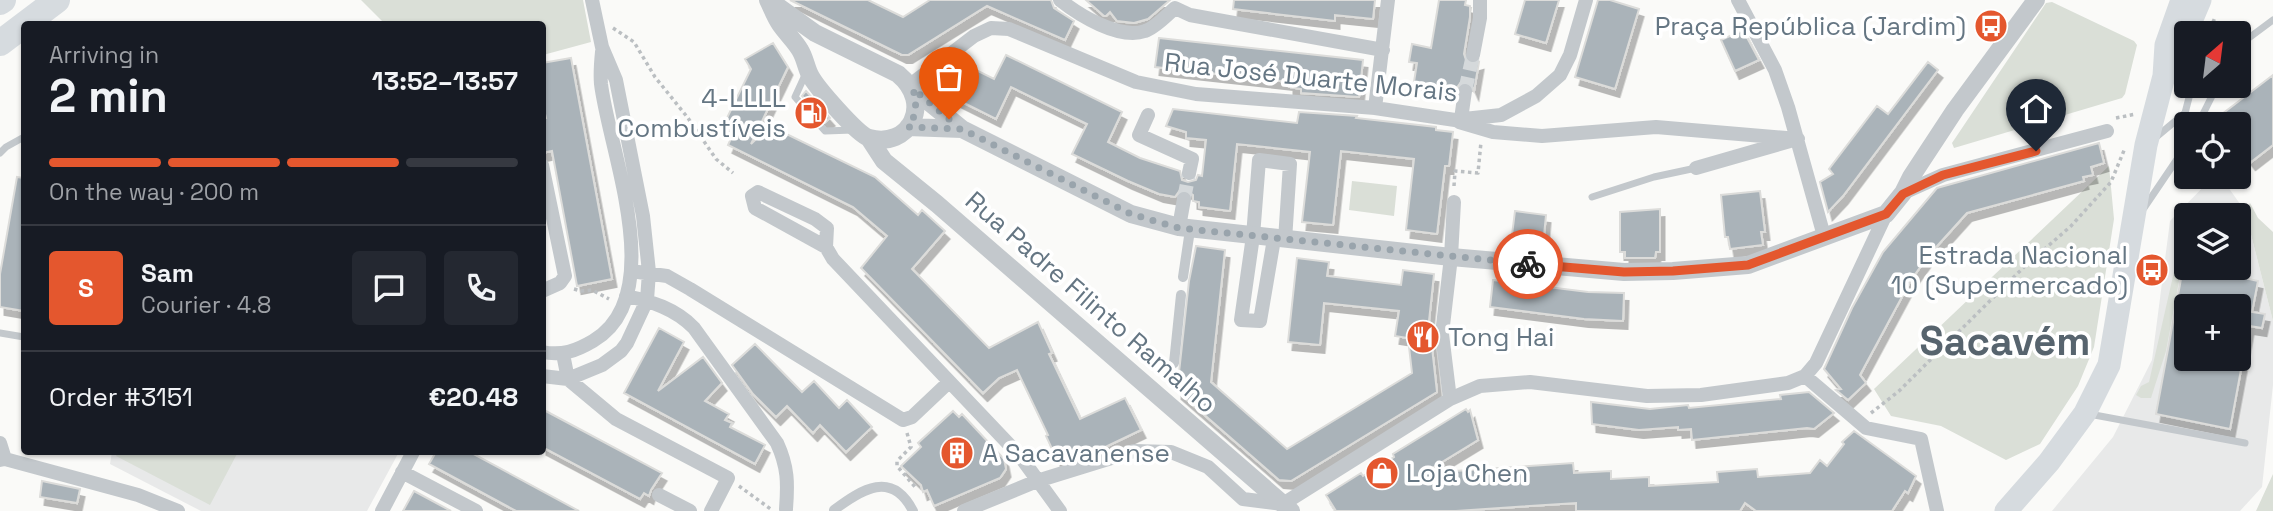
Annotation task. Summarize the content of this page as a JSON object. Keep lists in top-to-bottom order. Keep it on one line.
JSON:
{"streets":{"street":["Rua José Duarte Morais","Rua Padre Filinto Ramalho"]},"districts":["Sacavém"],"places":{"bus stop":["Praça República (Jardim)","Estrada Nacional 10 (Supermercado)"],"fuel station":["4-LLLL Combustíveis"],"restaurant":["Tong Hai"],"building":["A Sacavanense"],"shop":["Loja Chen"]},"north":"top right","page":{"map_buttons":"+","heading":["2 min","Arriving in","13:52–13:57"],"panel":["Sam","Courier · 4.8","Order #3151","€20.48"],"bar":"On the way · 200 m","round":"S"}}
